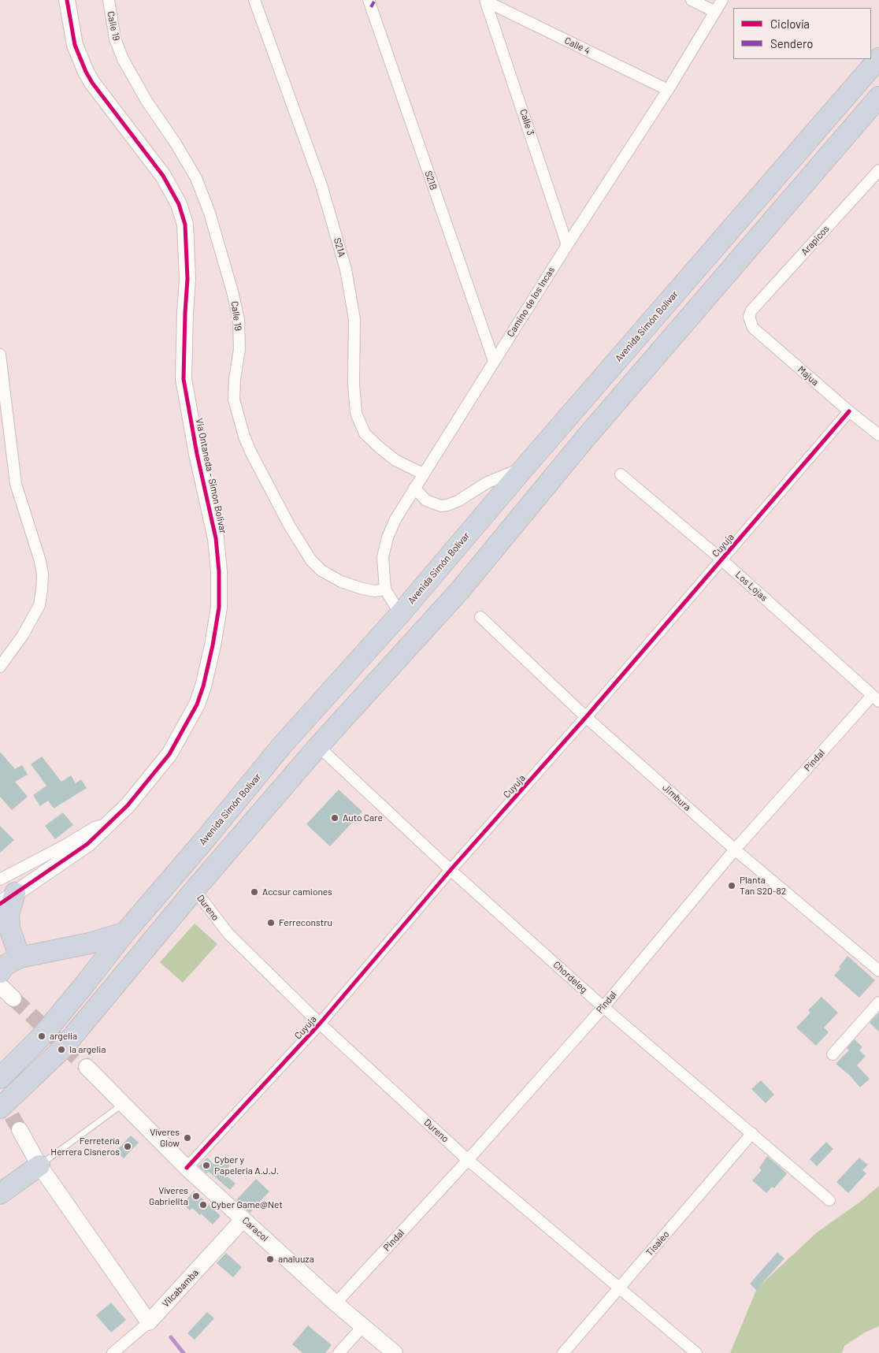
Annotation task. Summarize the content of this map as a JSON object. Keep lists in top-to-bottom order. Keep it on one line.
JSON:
{"streets":{"highway":["Avenida Simón Bolívar"],"street":["Calle 19","Calle 4","Calle 3","S21B","Arapicos","S21A","Camino de los Incas","Majua","Via Ontaneda - Simon Bolivar","Cuyuja","Los Lojas","Pindal","Jimbura","Dureno","Chordeleg","Caracol","Tisaleo","Vilcabamba"]},"crossings":[["Calle 19","Camino de los Incas"],["Calle 4","Calle 3"],["Calle 4","Camino de los Incas"],["Calle 3","Camino de los Incas"],["S21B","Camino de los Incas"],["Arapicos","Majua"],["S21A","Camino de los Incas"],["Camino de los Incas","Avenida Simón Bolívar"],["Majua","Cuyuja"],["Cuyuja","Los Lojas"],["Cuyuja","Jimbura"],["Cuyuja","Dureno"],["Cuyuja","Chordeleg"],["Cuyuja","Caracol"],["Los Lojas","Pindal"],["Pindal","Jimbura"],["Pindal","Dureno"],["Pindal","Chordeleg"],["Pindal","Caracol"],["Dureno","Tisaleo"],["Chordeleg","Tisaleo"],["Caracol","Vilcabamba"]],"places":["Auto Care","Planta Tan S20-82","Accsur camiones","Ferreconstru","argelia","la argelia","Víveres Glow","Ferretería Herrera Cisneros","Cyber y Papeleria A.J.J.","Víveres Gabrielita","Cyber Game@Net","analuuza"],"legend":["Ciclovía","Sendero"]}
